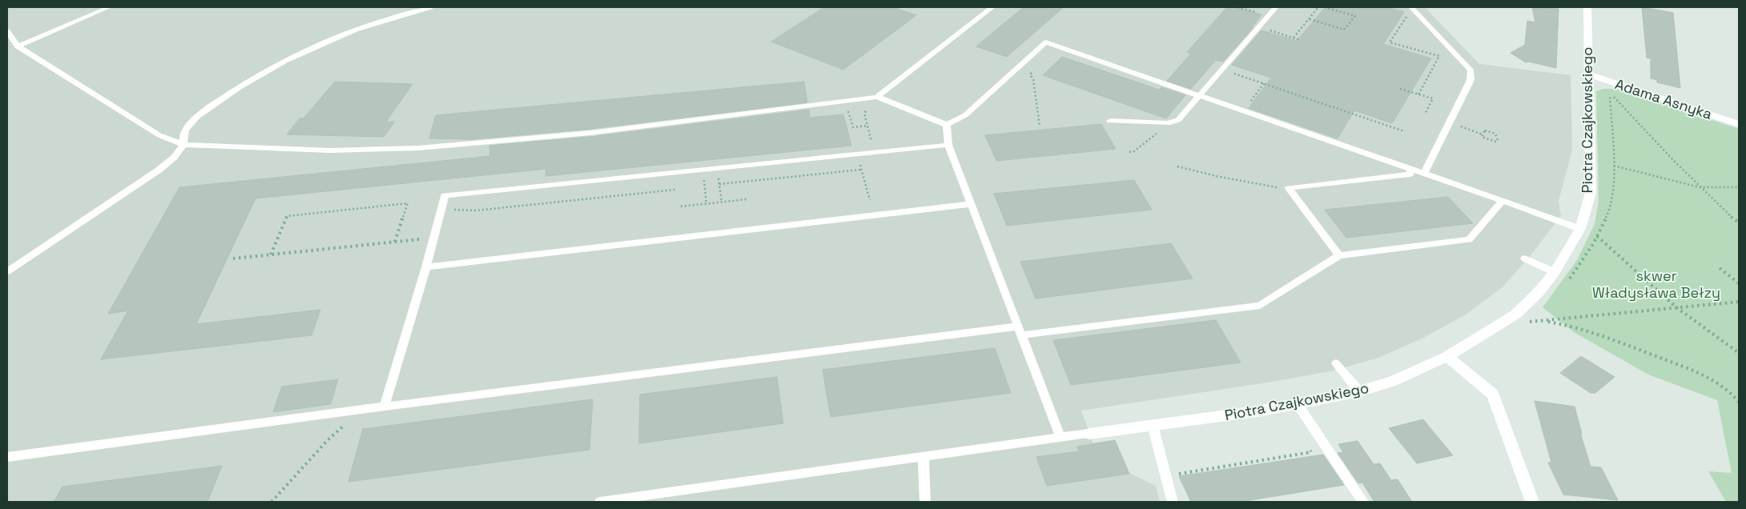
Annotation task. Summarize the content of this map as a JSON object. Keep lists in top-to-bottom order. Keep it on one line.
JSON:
{"streets":{"street":["Adama Asnyka","Piotra Czajkowskiego"]},"crossings":[["Adama Asnyka","Piotra Czajkowskiego"]],"parks":["skwer Władysława Bełzy"]}
